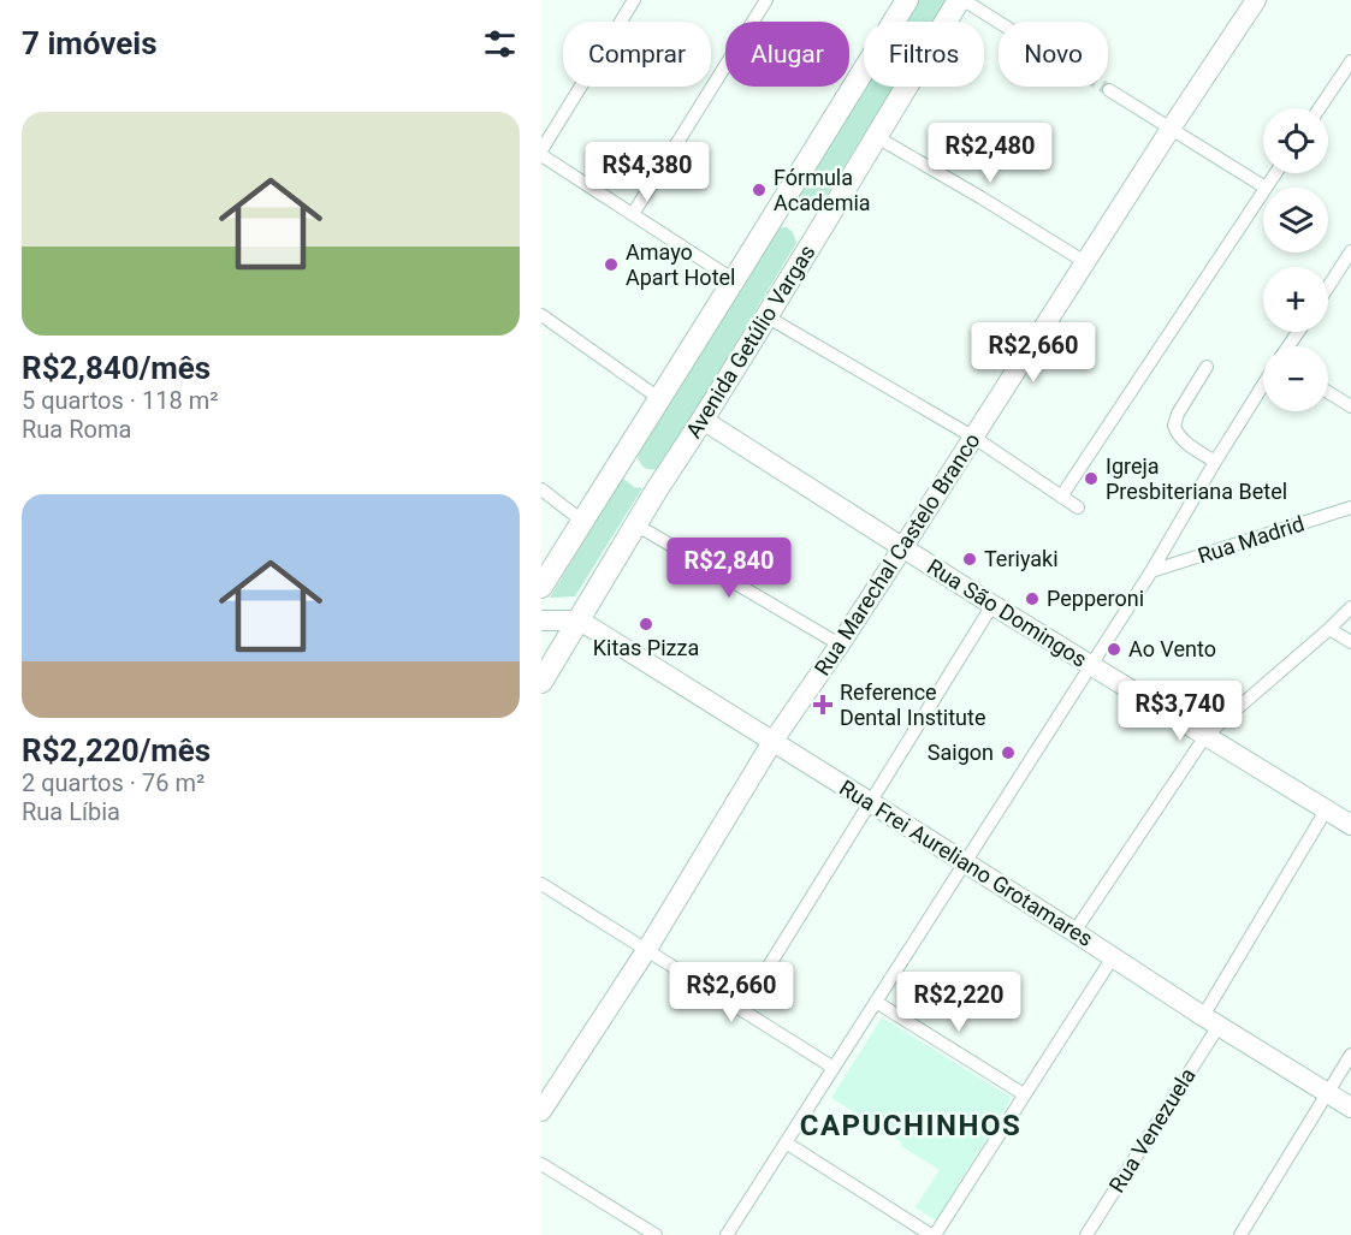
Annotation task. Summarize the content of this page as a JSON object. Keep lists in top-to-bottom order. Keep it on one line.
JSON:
{"streets":{"main road":["Avenida Getúlio Vargas"],"street":["Rua Madrid","Rua Marechal Castelo Branco","Rua São Domingos","Rua Frei Aureliano Grotamares","Rua Venezuela"]},"crossings":[["Avenida Getúlio Vargas","Rua São Domingos"],["Avenida Getúlio Vargas","Rua Frei Aureliano Grotamares"],["Rua Marechal Castelo Branco","Rua São Domingos"],["Rua Marechal Castelo Branco","Rua Frei Aureliano Grotamares"],["Rua São Domingos","Rua Venezuela"],["Rua Frei Aureliano Grotamares","Rua Venezuela"]],"districts":["CAPUCHINHOS"],"places":{"other":["Fórmula Academia","Amayo Apart Hotel","Igreja Presbiteriana Betel","Teriyaki","Pepperoni","Kitas Pizza","Ao Vento","Saigon"],"health":["Reference Dental Institute"]},"page":{"heading":"7 imóveis","chip":["Comprar","Alugar","Filtros","Novo"],"list":[{"name":"R$2,840/mês","note":"5 quartos · 118 m² · Rua Roma"},{"name":"R$2,220/mês","note":"2 quartos · 76 m² · Rua Líbia"}],"map_buttons":["+","−"],"price":["R$2,480","R$4,380","R$2,660","R$2,840","R$3,740","R$2,660","R$2,220"]}}
